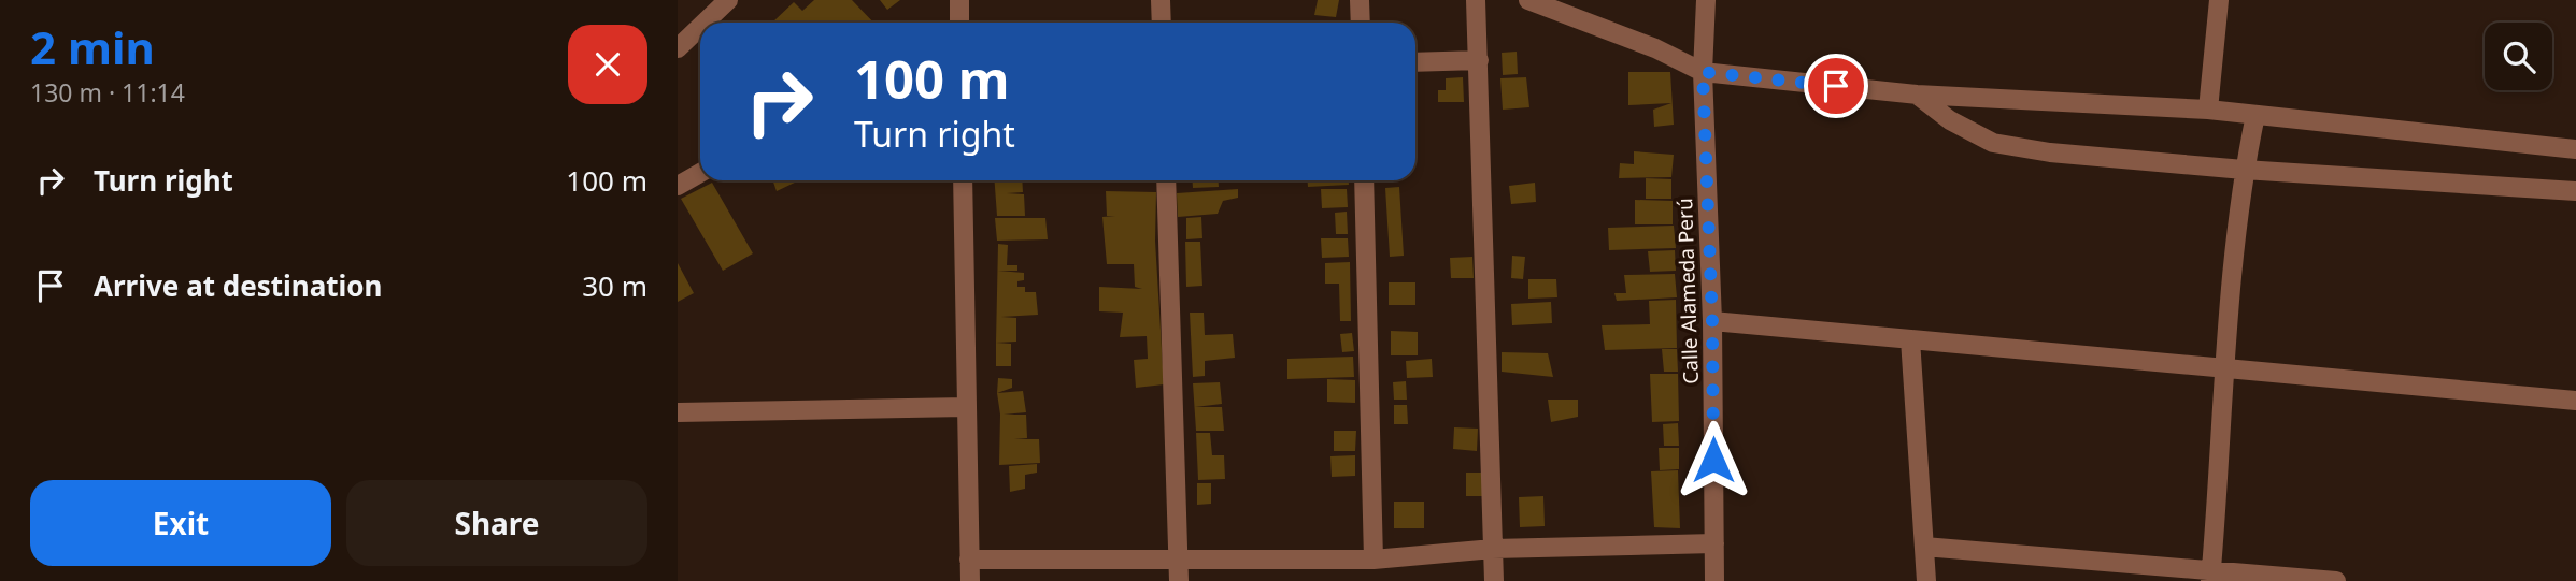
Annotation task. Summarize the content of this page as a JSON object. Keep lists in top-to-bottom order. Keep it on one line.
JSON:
{"streets":{"street":["Calle Alameda Perú"]},"page":{"heading":["2 min","130 m · 11:14"],"turn":["100 m","Turn right"],"list":[{"name":"Turn right","value":"100 m"},{"name":"Arrive at destination","value":"30 m"}],"buttons":["Exit","Share"]}}
